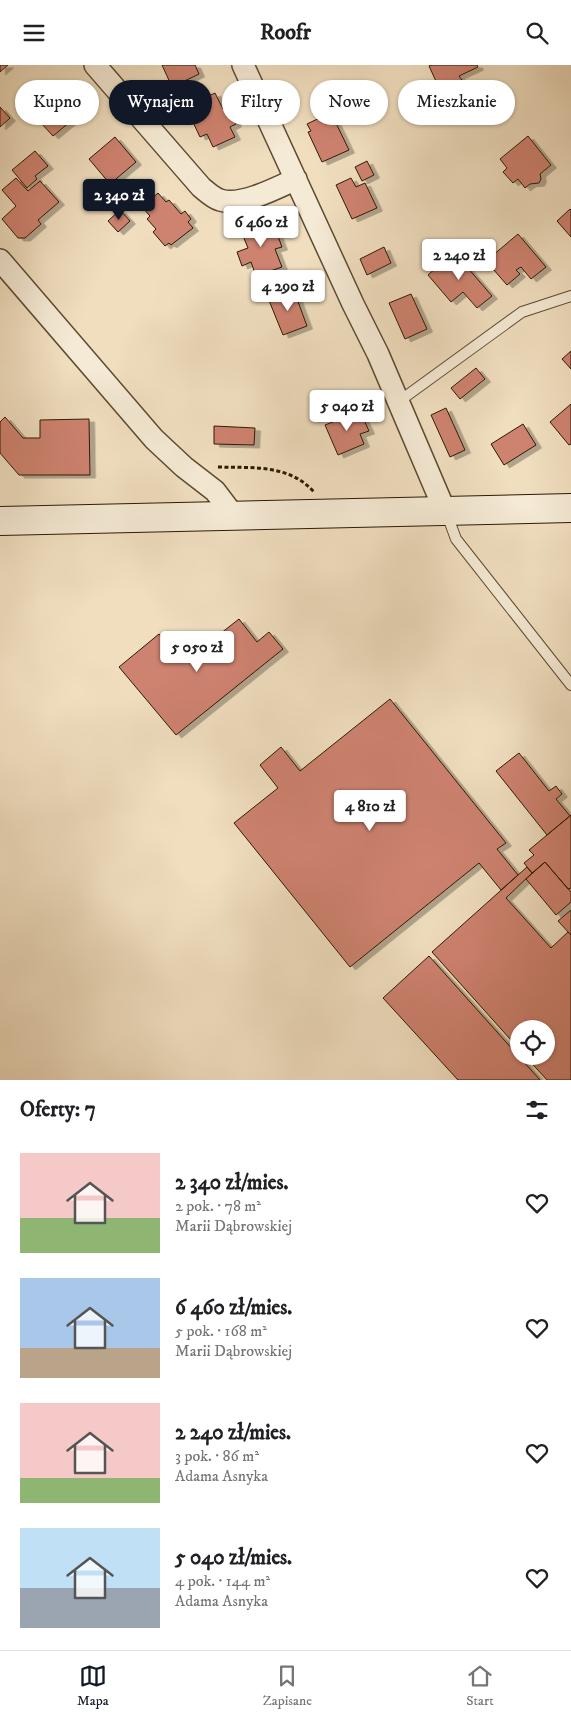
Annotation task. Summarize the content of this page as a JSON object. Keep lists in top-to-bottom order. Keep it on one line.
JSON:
{"page":{"header":"Roofr","chip":["Kupno","Wynajem","Filtry","Nowe","Mieszkanie"],"price":["2 340 zł","6 460 zł","2 240 zł","4 290 zł","5 040 zł","5 050 zł","4 810 zł"],"heading":"Oferty: 7","list":[{"name":"2 340 zł/mies.","note":"2 pok. · 78 m² · Marii Dąbrowskiej"},{"name":"6 460 zł/mies.","note":"5 pok. · 168 m² · Marii Dąbrowskiej"},{"name":"2 240 zł/mies.","note":"3 pok. · 86 m² · Adama Asnyka"},{"name":"5 040 zł/mies.","note":"4 pok. · 144 m² · Adama Asnyka"}],"tabs":["Mapa","Zapisane","Start"]}}
